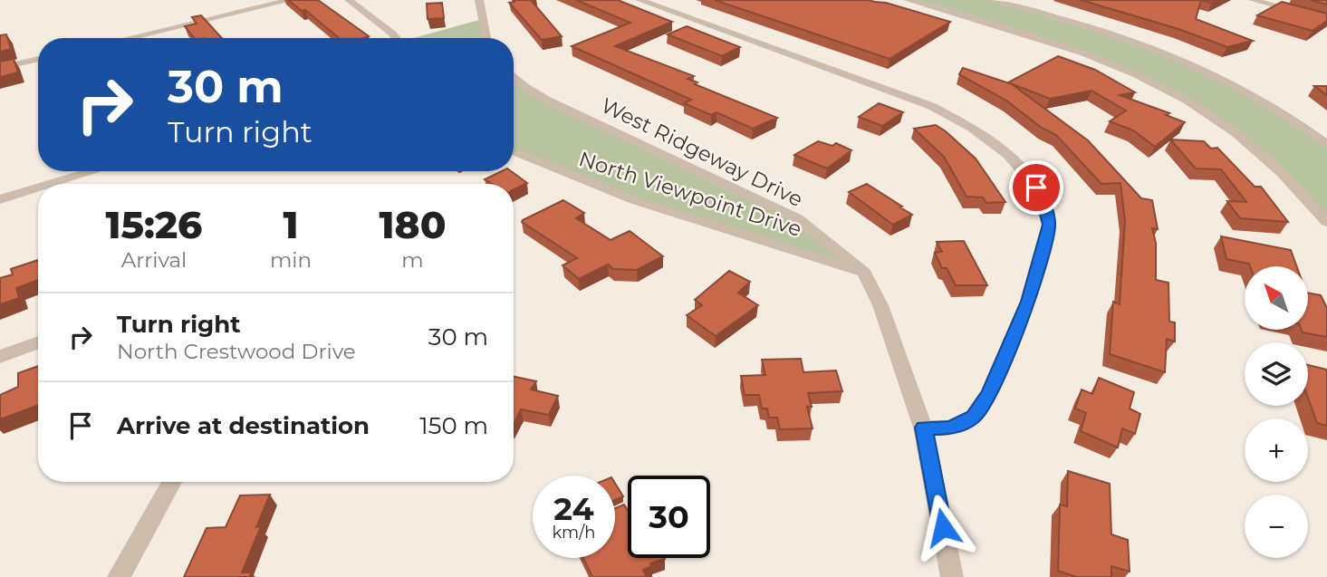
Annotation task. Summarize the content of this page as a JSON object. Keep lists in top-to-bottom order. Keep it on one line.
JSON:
{"streets":{"street":["West Ridgeway Drive","North Viewpoint Drive"]},"crossings":[["West Ridgeway Drive","North Viewpoint Drive"]],"north":"top left","page":{"turn":["30 m","Turn right"],"eta":["15:26","Arrival","1","min","180","m"],"map_buttons":["+","−"],"list":[{"name":"Turn right","note":"North Crestwood Drive","value":"30 m"},{"name":"Arrive at destination","value":"150 m"}],"speed":"24 km/h","limit":"30"}}
